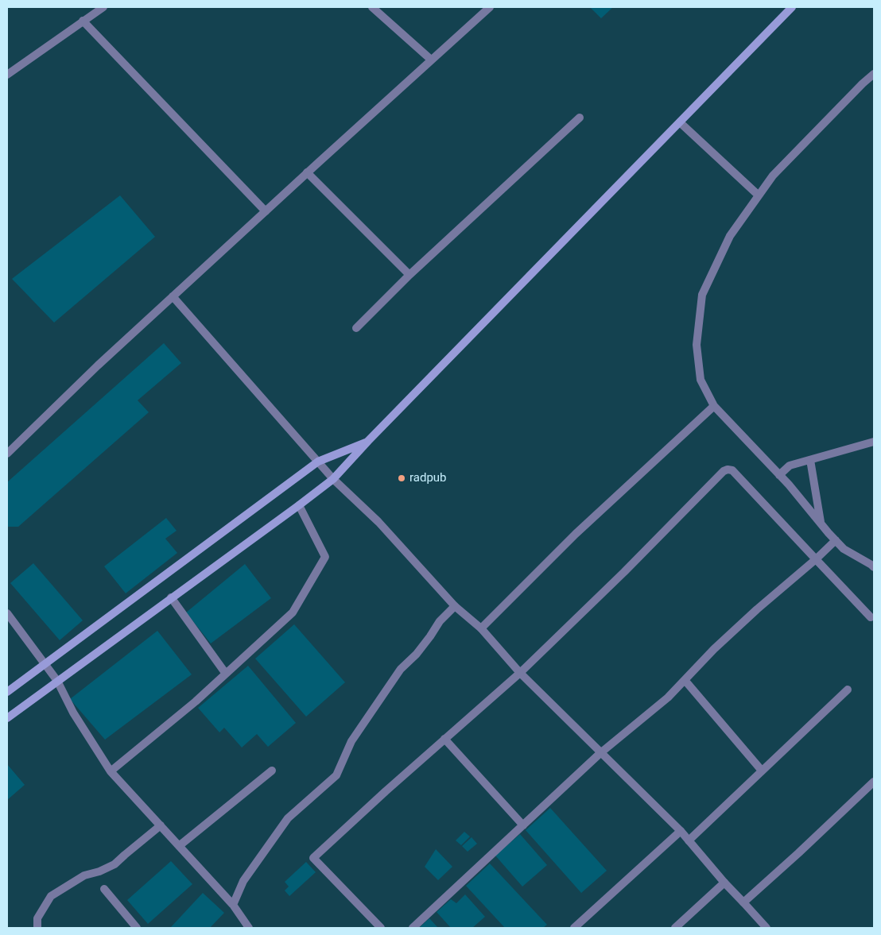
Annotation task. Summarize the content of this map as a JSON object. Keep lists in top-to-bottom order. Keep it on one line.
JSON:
{"places":["radpub"]}
